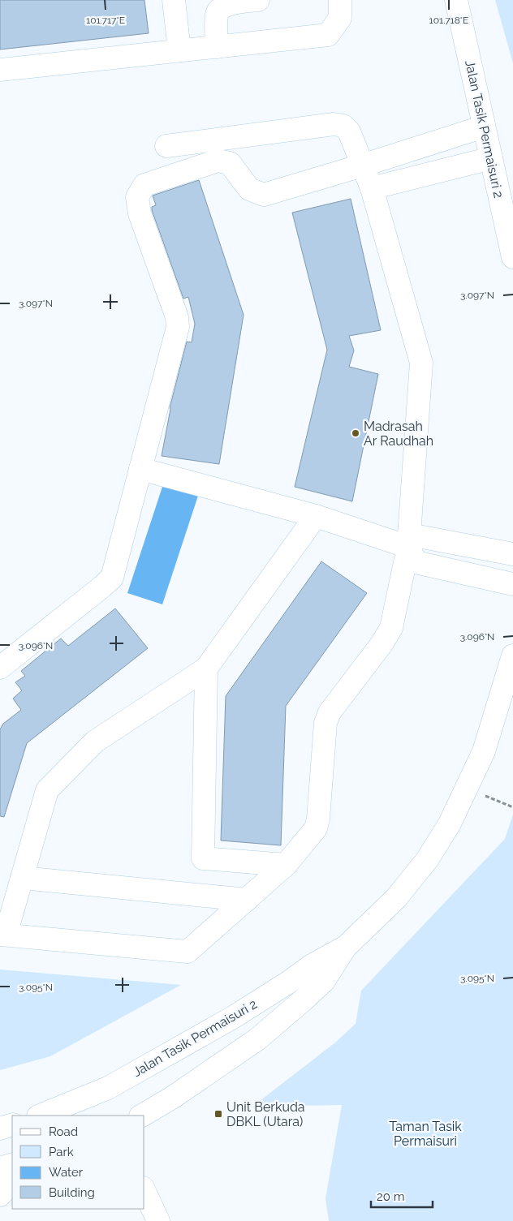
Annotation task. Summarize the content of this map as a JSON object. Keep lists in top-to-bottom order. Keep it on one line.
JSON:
{"streets":{"street":["Jalan Tasik Permaisuri 2"]},"parks":["Taman Tasik Permaisuri"],"places":{"other":["Madrasah Ar Raudhah"],"transit":["Unit Berkuda DBKL (Utara)"]},"legend":["Road","Park","Water","Building"],"scale_bar":"20 m","coordinates":["101.717°E","101.718°E","3.097°N","3.096°N","3.095°N"]}
